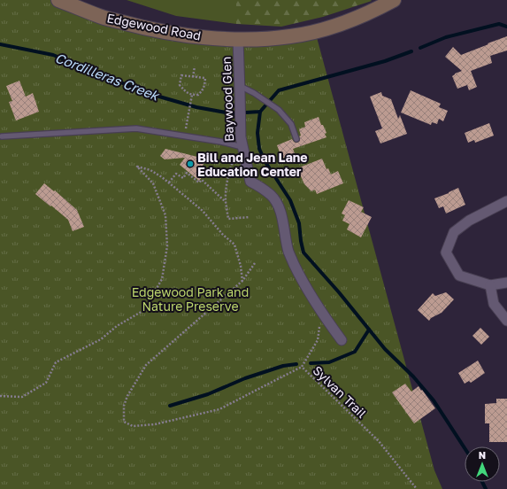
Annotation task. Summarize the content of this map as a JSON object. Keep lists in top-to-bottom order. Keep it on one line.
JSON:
{"streets":{"main road":["Edgewood Road"],"street":["Baywood Glen"],"path":["Sylvan Trail"]},"crossings":[["Edgewood Road","Baywood Glen"]],"water":["Cordilleras Creek"],"parks":["Edgewood Park and Nature Preserve"],"places":["Bill and Jean Lane Education Center"],"north":"top"}
